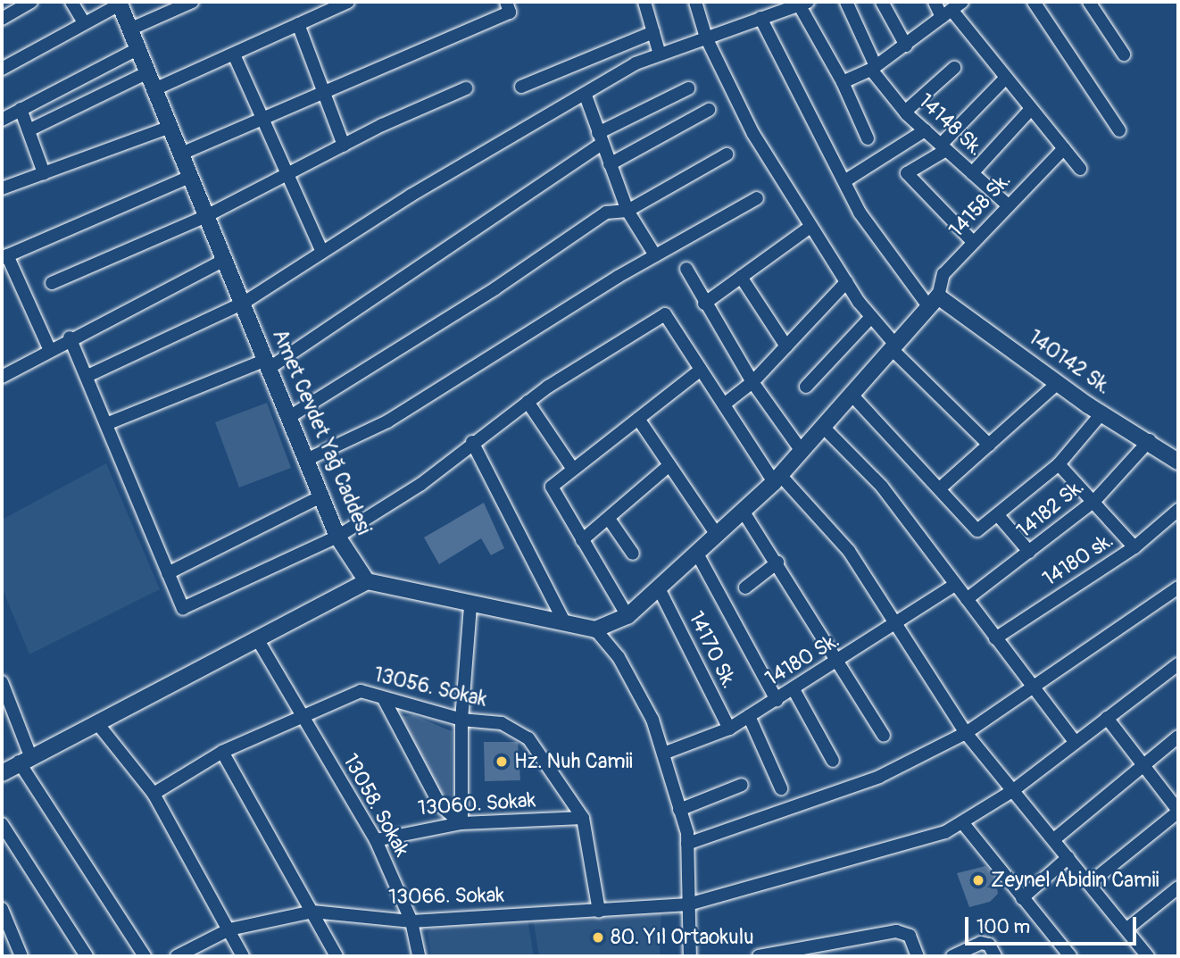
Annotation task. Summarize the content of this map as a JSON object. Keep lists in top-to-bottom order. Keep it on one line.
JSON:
{"streets":{"main road":["140142 Sk.","Amet Cevdet Yağ Caddesi"],"street":["14148 Sk.","14158 Sk.","14182 Sk.","14180 sk.","14170 Sk.","14180 Sk.","13056. Sokak","13060. Sokak","13058. Sokak","13066. Sokak"]},"crossings":[["14148 Sk.","14158 Sk."],["14158 Sk.","140142 Sk."],["140142 Sk.","14182 Sk."],["14170 Sk.","14180 Sk."],["13056. Sokak","13060. Sokak"],["13056. Sokak","13058. Sokak"],["13056. Sokak","13066. Sokak"],["13060. Sokak","13058. Sokak"],["13058. Sokak","13066. Sokak"]],"places":["Hz. Nuh Camii","Zeynel Abidin Camii","80. Yıl Ortaokulu"],"scale_bar":"100 m"}
